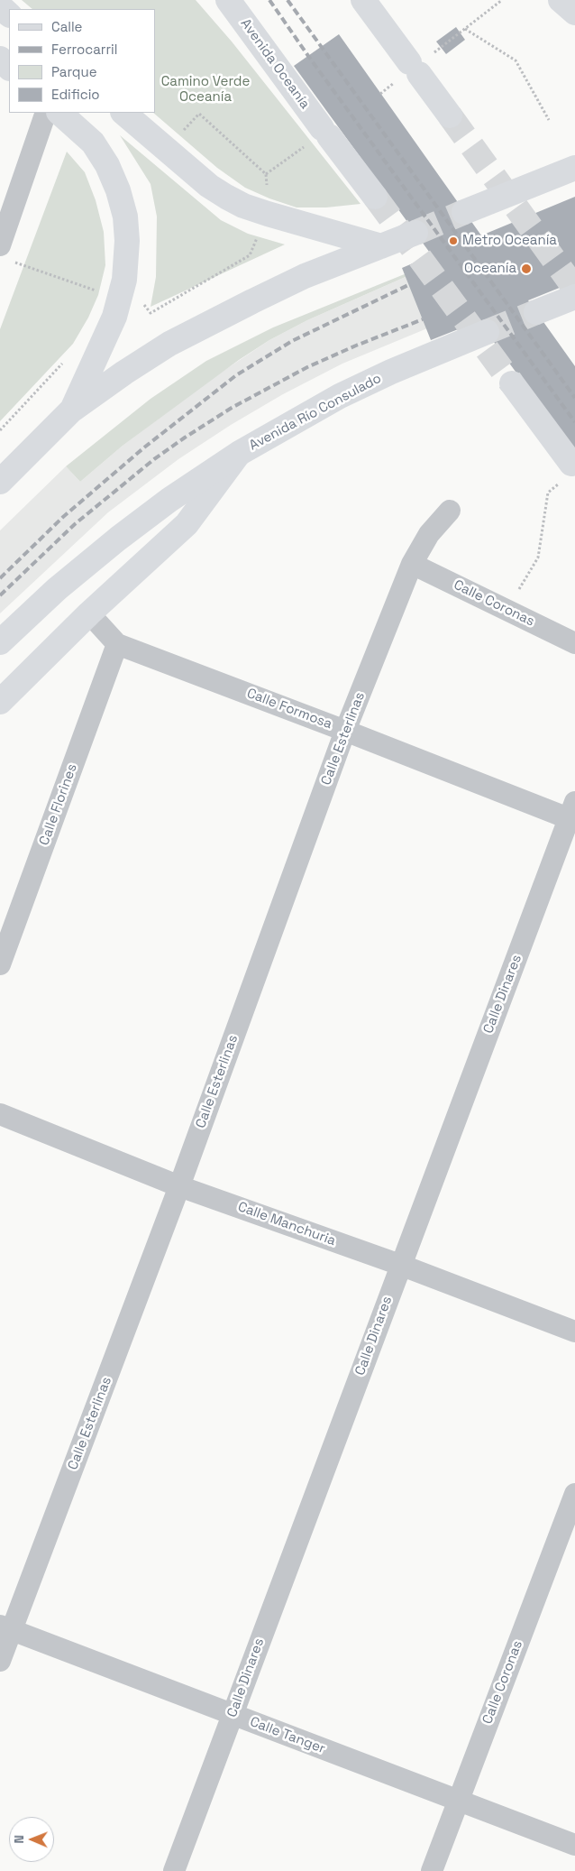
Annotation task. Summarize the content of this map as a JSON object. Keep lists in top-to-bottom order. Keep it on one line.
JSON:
{"streets":{"main road":["Avenida Oceanía","Avenida Río Consulado"],"street":["Calle Coronas","Calle Formosa","Calle Esterlinas","Calle Florines","Calle Dinares","Calle Manchuria","Calle Tanger"]},"crossings":[["Avenida Río Consulado","Calle Formosa"],["Calle Coronas","Calle Esterlinas"],["Calle Coronas","Calle Tanger"],["Calle Formosa","Calle Esterlinas"],["Calle Formosa","Calle Florines"],["Calle Formosa","Calle Dinares"],["Calle Esterlinas","Calle Manchuria"],["Calle Esterlinas","Calle Tanger"],["Calle Dinares","Calle Manchuria"],["Calle Dinares","Calle Tanger"]],"parks":["Camino Verde Oceanía"],"places":["Metro Oceanía","Oceanía"],"legend":["Calle","Ferrocarril","Parque","Edificio"],"north":"left"}
